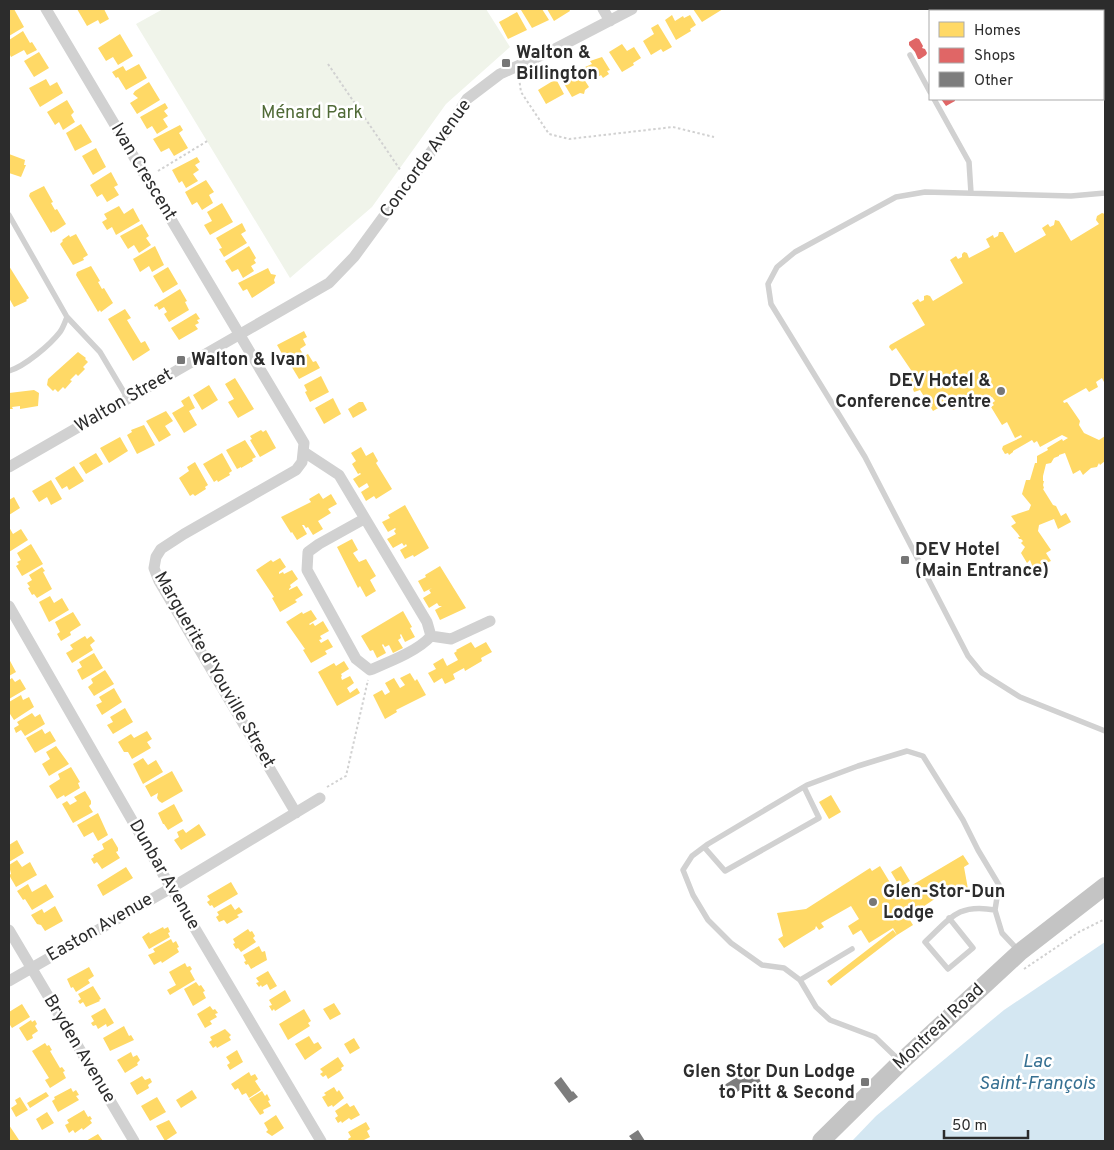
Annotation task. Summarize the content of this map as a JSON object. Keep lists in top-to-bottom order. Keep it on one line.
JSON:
{"streets":{"main road":["Montreal Road"],"street":["Concorde Avenue","Ivan Crescent","Walton Street","Marguerite d'Youville Street","Dunbar Avenue","Easton Avenue","Bryden Avenue"]},"crossings":[["Concorde Avenue","Ivan Crescent"],["Concorde Avenue","Walton Street"],["Ivan Crescent","Walton Street"],["Marguerite d'Youville Street","Easton Avenue"],["Dunbar Avenue","Easton Avenue"],["Easton Avenue","Bryden Avenue"]],"water":["Lac Saint-François"],"parks":["Ménard Park"],"places":{"transit":["Walton & Billington","Walton & Ivan","DEV Hotel (Main Entrance)","Glen Stor Dun Lodge to Pitt & Second"],"other":["DEV Hotel & Conference Centre","Glen-Stor-Dun Lodge"]},"legend":["Homes","Shops","Other"],"scale_bar":"50 m"}
